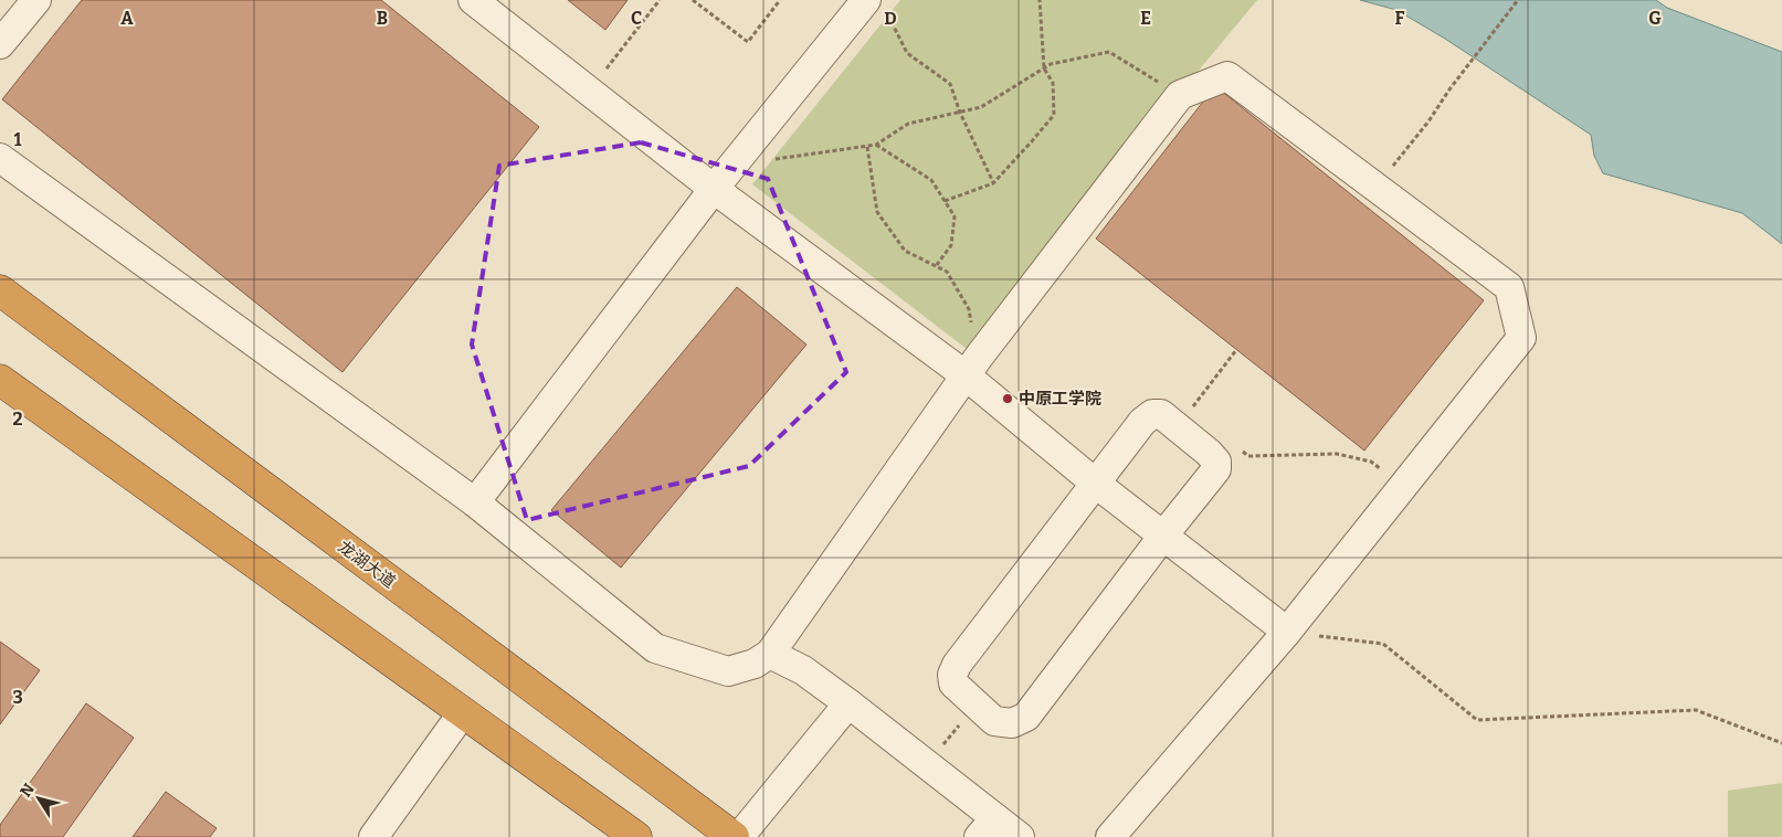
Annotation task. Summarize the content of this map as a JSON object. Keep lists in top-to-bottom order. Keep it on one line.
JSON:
{"streets":{"highway":["龙湖大道"]},"places":["中原工学院"],"north":"top left","grid":{"columns":["A","B","C","D","E","F","G"],"rows":["1","2","3"]}}
